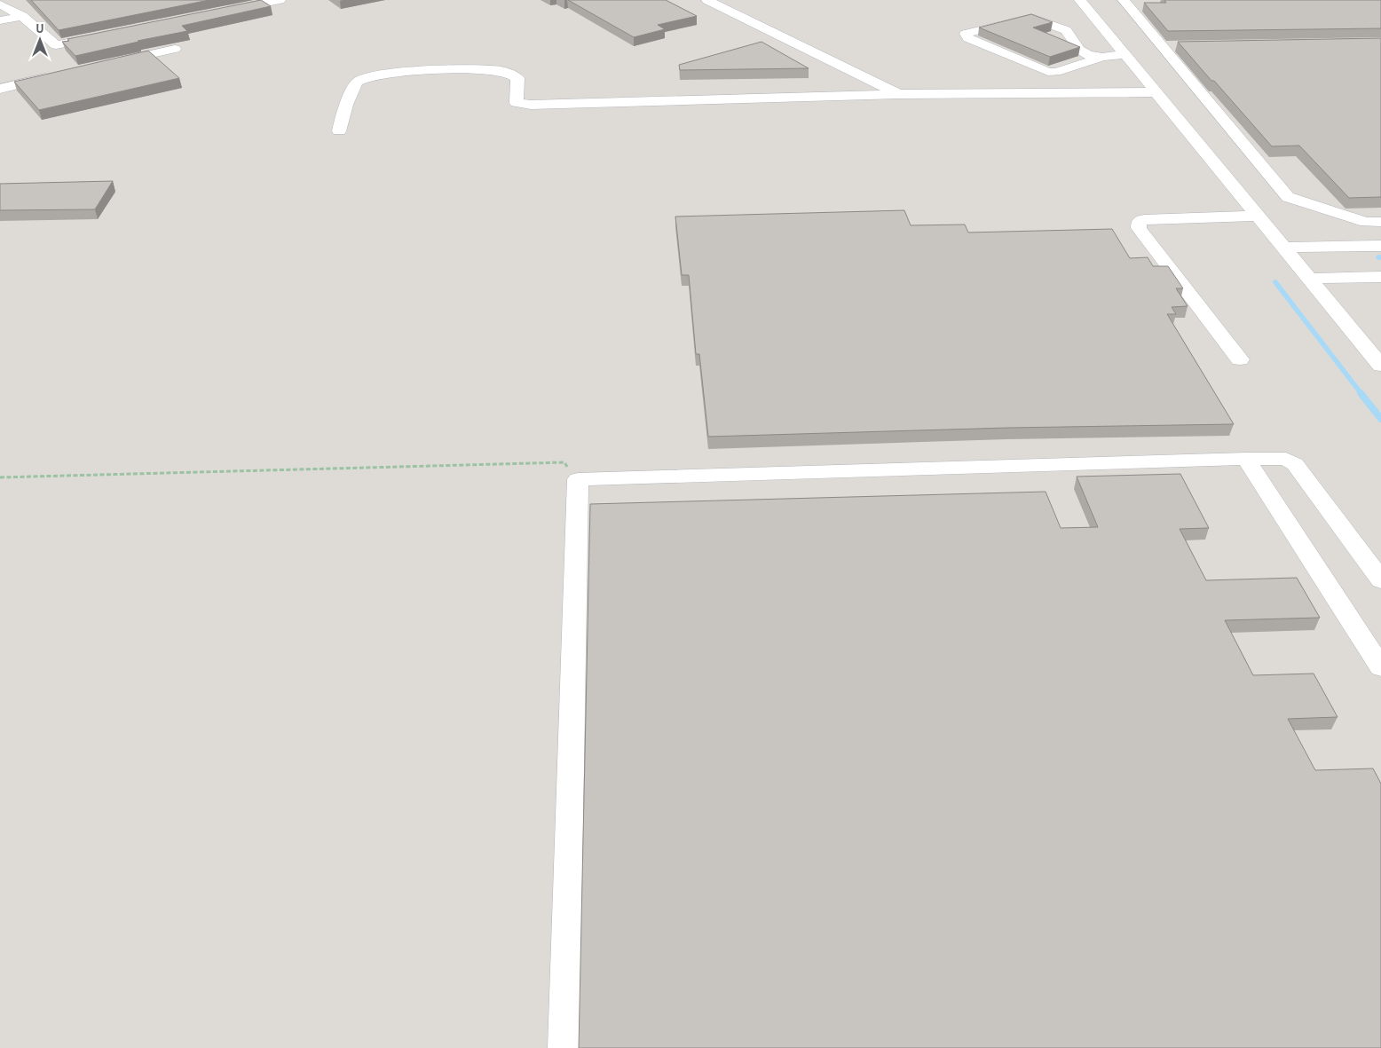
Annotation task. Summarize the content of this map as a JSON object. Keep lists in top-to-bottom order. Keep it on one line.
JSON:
{"north":"top"}
